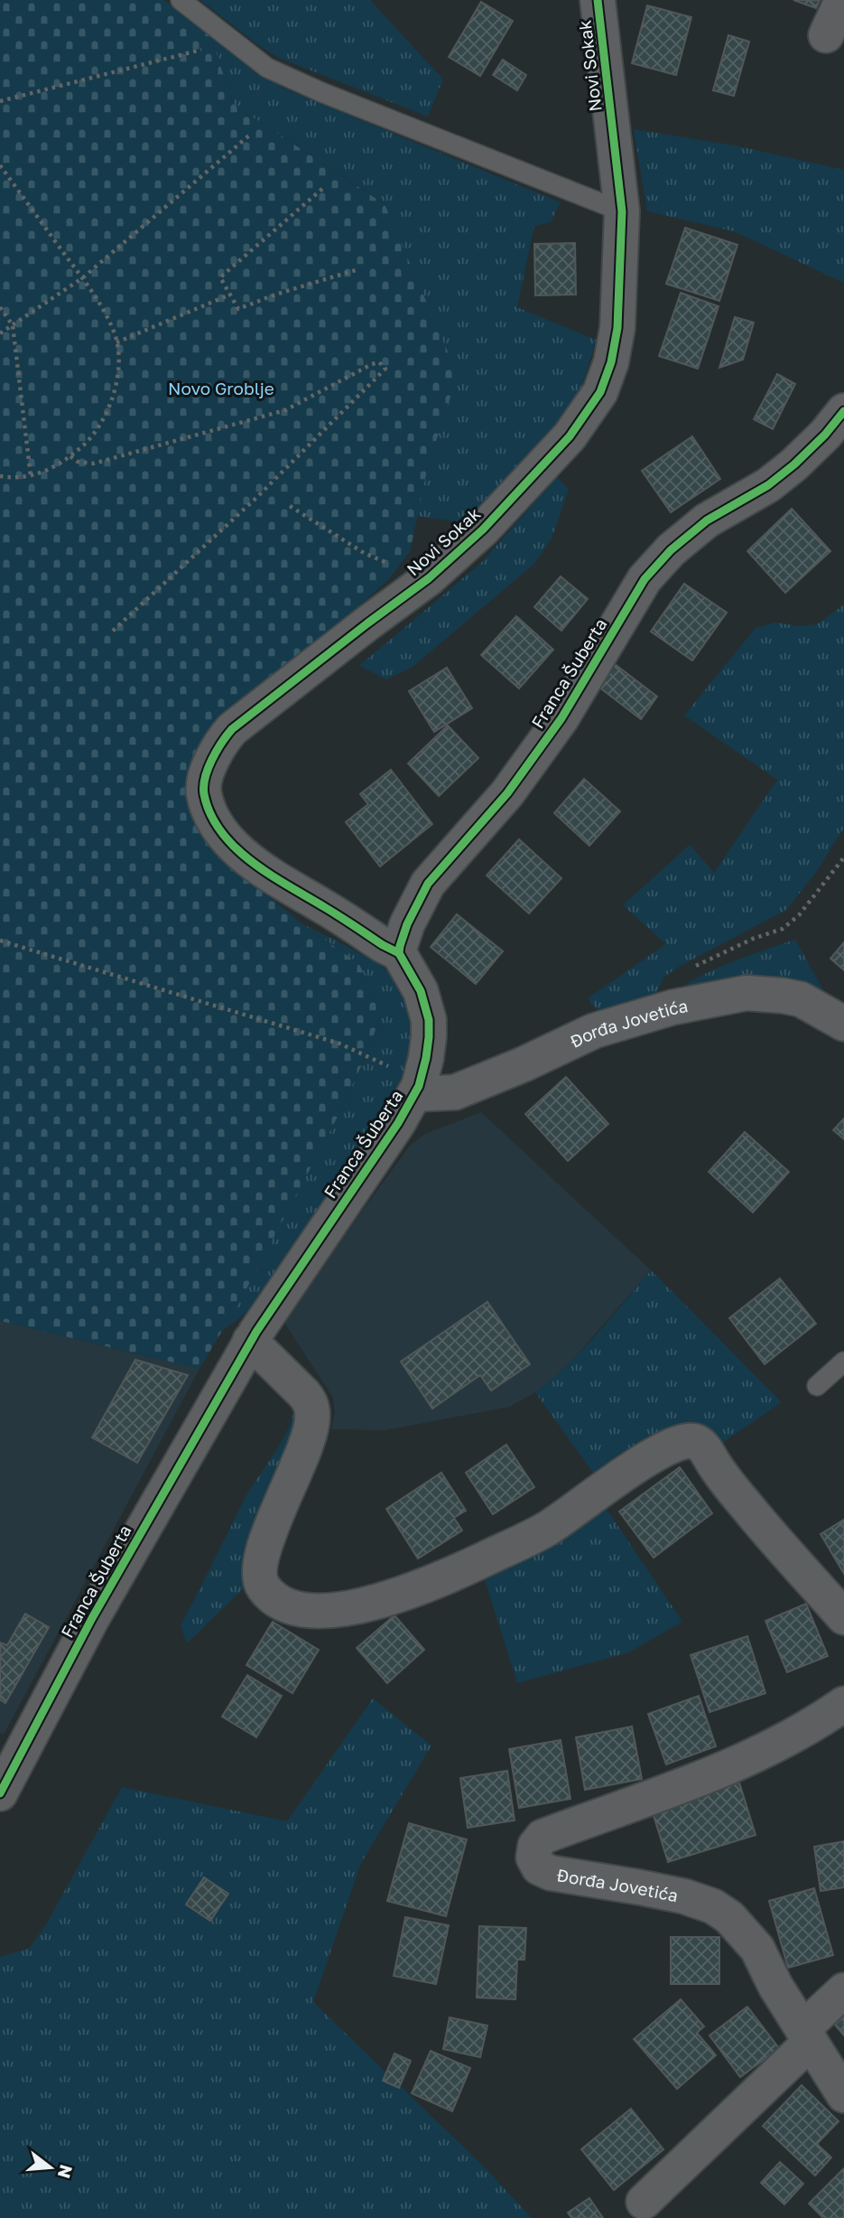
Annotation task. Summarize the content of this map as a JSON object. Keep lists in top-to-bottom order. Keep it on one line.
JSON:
{"streets":{"street":["Novi Sokak","Franca Šuberta","Đorđa Jovetića"]},"crossings":[["Novi Sokak","Franca Šuberta"],["Franca Šuberta","Đorđa Jovetića"]],"parks":["Novo Groblje"],"north":"right"}
